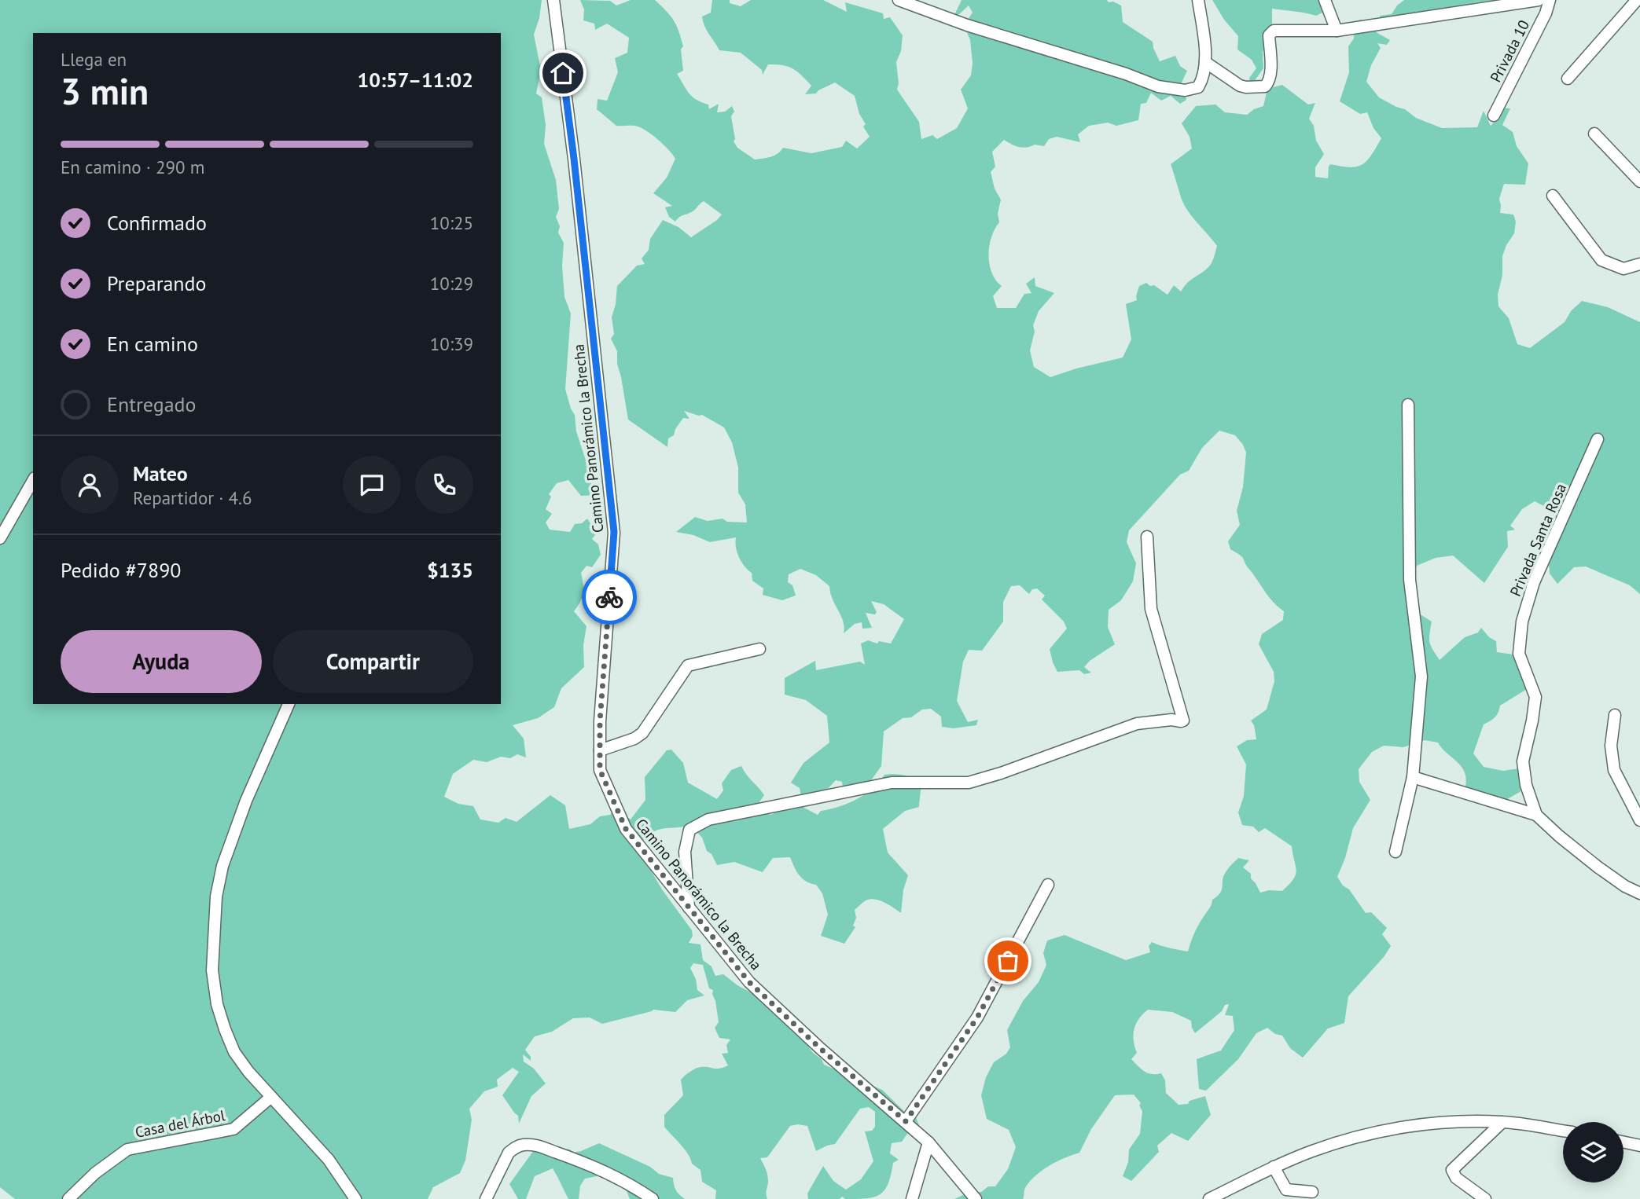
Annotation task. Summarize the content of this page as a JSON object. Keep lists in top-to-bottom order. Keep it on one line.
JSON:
{"streets":{"street":["Privada 10","Camino Panorámico la Brecha","Privada Santa Rosa","Casa del Árbol"]},"page":{"heading":["3 min","Llega en","10:57–11:02"],"panel":["Mateo","Repartidor · 4.6","Pedido #7890","$135"],"bar":"En camino · 290 m","list":[["Confirmado","10:25"],["Preparando","10:29"],["En camino","10:39"],"Entregado"],"buttons":["Ayuda","Compartir"]}}
